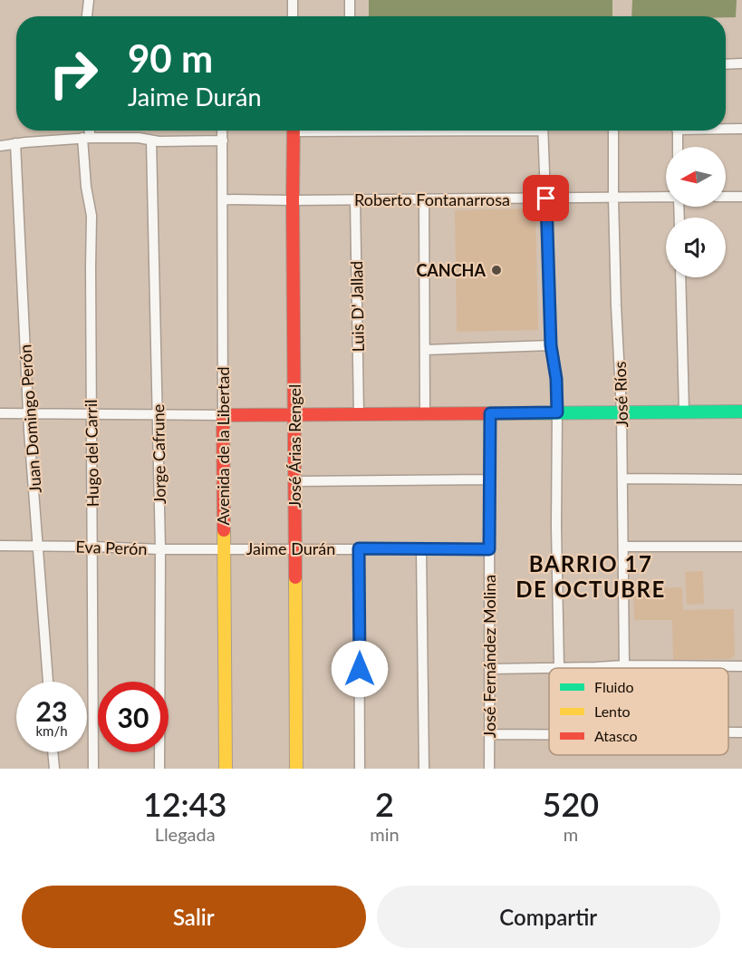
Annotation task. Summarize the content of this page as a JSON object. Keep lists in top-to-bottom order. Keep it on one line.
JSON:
{"streets":{"street":["Roberto Fontanarrosa","Luis D' Jallad","José Ríos","Juan Domingo Perón","Avenida de la Libertad","José Árias Rengel","Hugo del Carril","Jorge Cafrune","Eva Perón","Jaime Durán","José Fernández Molina"]},"crossings":[["Roberto Fontanarrosa","Luis D' Jallad"],["Roberto Fontanarrosa","José Ríos"],["Roberto Fontanarrosa","Avenida de la Libertad"],["Roberto Fontanarrosa","José Árias Rengel"],["Juan Domingo Perón","Eva Perón"],["Avenida de la Libertad","Eva Perón"],["Avenida de la Libertad","Jaime Durán"],["José Árias Rengel","Jaime Durán"],["Hugo del Carril","Eva Perón"],["Jorge Cafrune","Eva Perón"],["Eva Perón","Jaime Durán"],["Jaime Durán","José Fernández Molina"]],"districts":["BARRIO 17 DE OCTUBRE"],"places":["CANCHA"],"legend":["Fluido","Lento","Atasco"],"north":"left","page":{"turn":["90 m","Jaime Durán"],"speed":"23 km/h","limit":"30","eta":["12:43","Llegada","2","min","520","m"],"buttons":["Salir","Compartir"]}}
